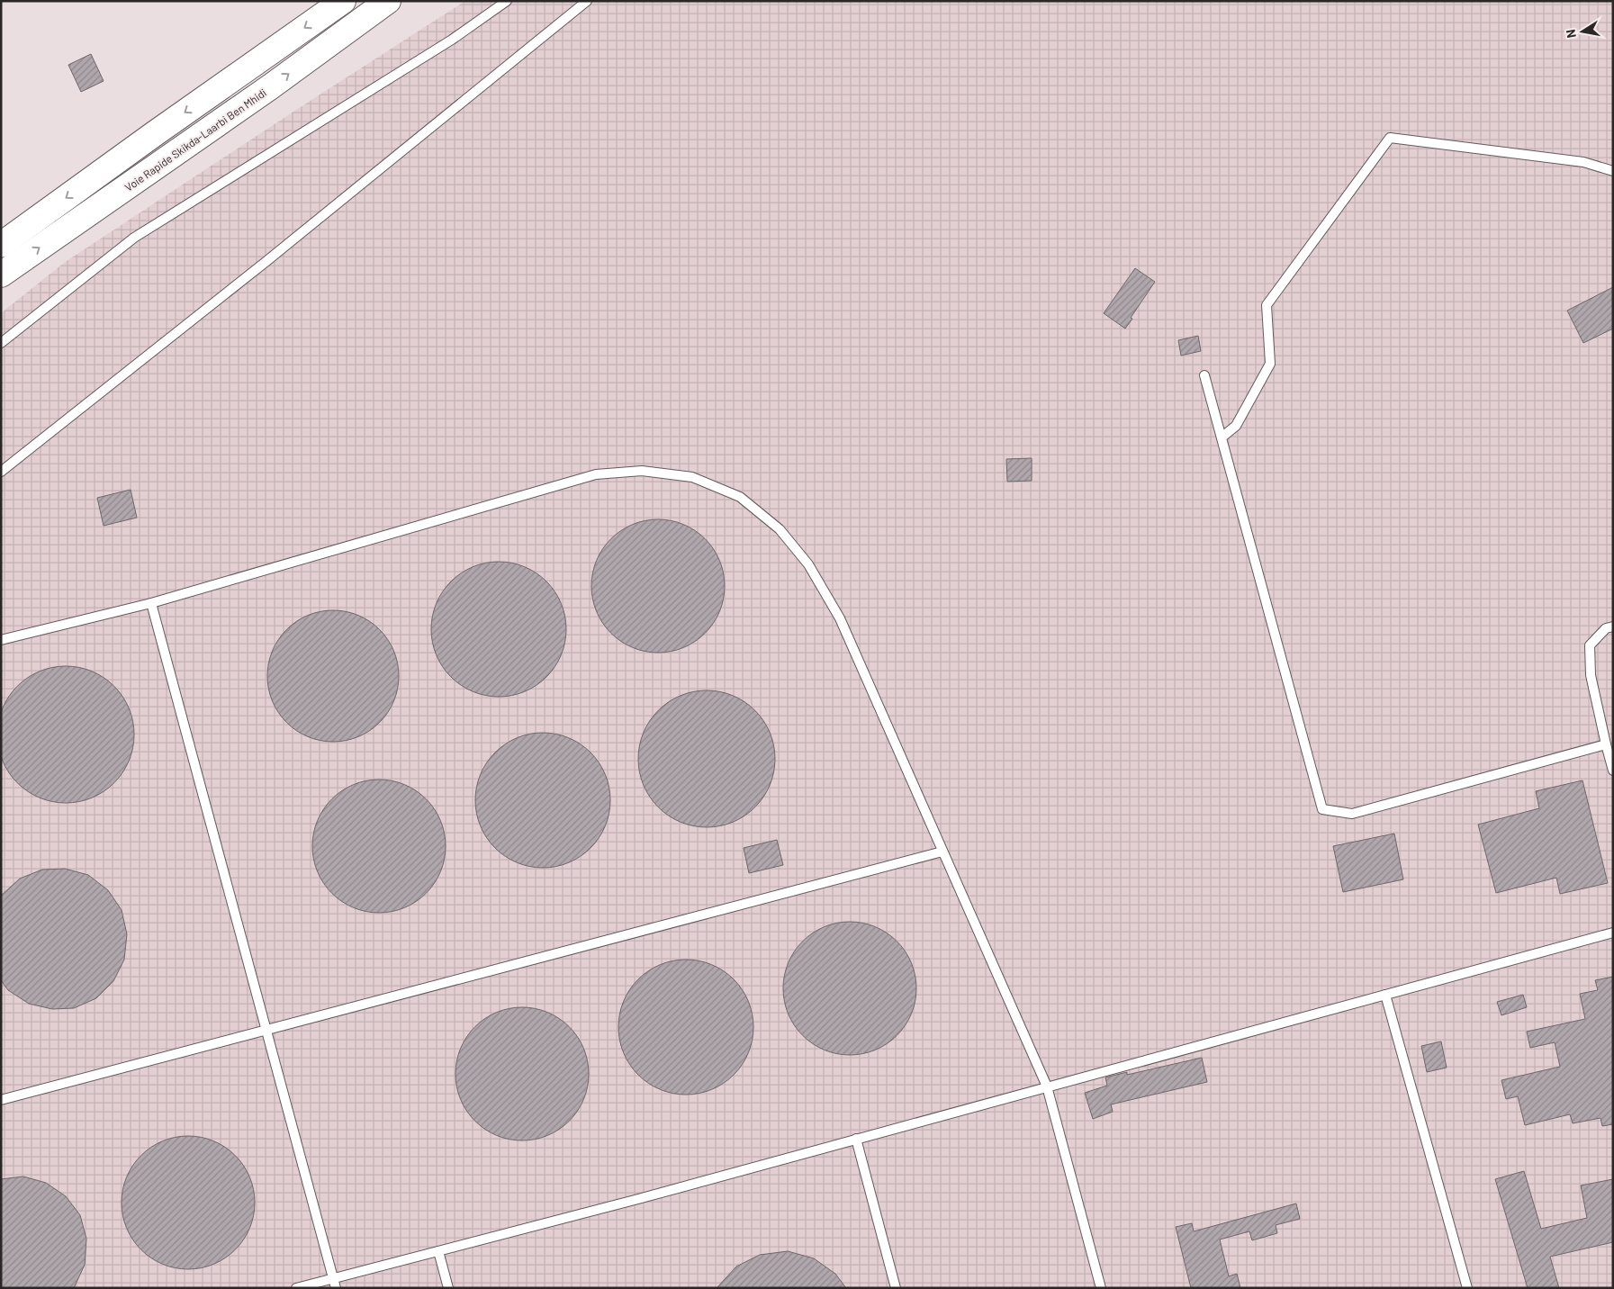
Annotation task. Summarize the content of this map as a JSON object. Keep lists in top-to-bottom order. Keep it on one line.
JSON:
{"streets":{"highway":["Voie Rapide Skikda-Laarbi Ben Mhidi"]},"north":"left"}
